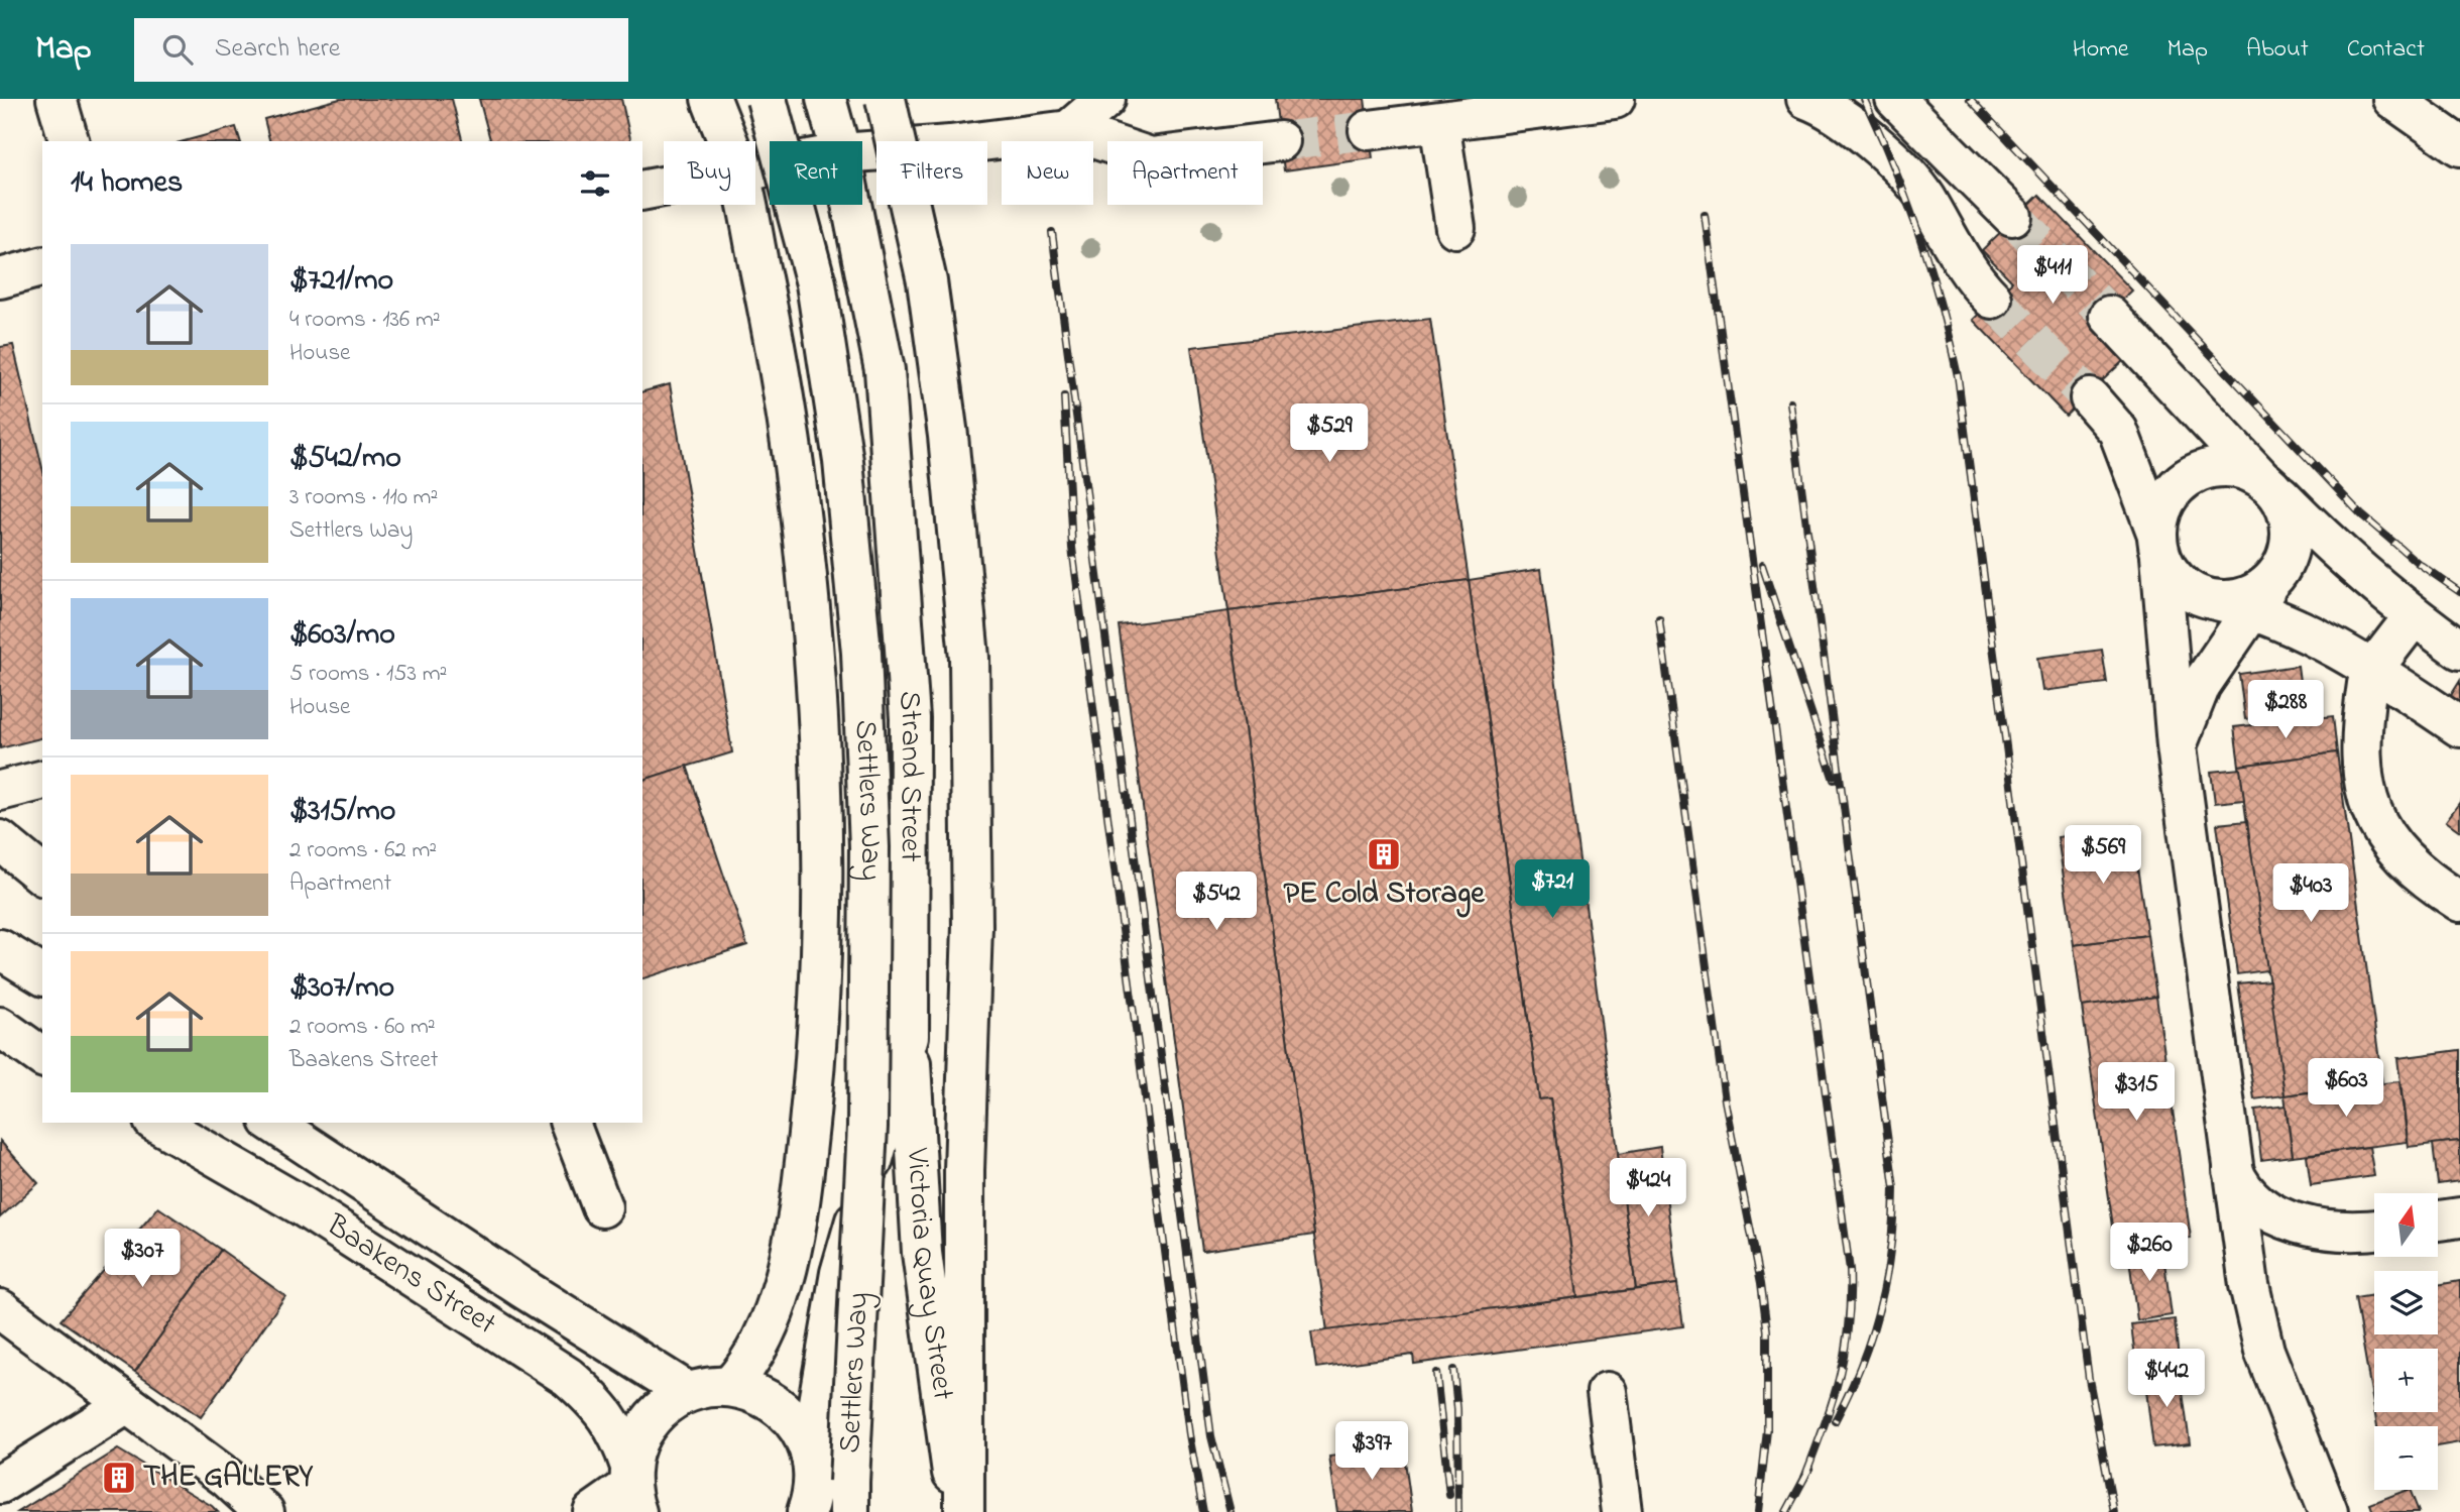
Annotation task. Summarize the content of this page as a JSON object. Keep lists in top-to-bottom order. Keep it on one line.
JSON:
{"streets":{"main road":["Strand Street","Settlers Way","Victoria Quay Street","Baakens Street"]},"crossings":[["Strand Street","Victoria Quay Street"]],"places":{"building":["PE Cold Storage","THE GALLERY"]},"north":"top","page":{"header":"Map","search":"Search here","nav":["Home","Map","About","Contact"],"chip":["Buy","Rent","Filters","New","Apartment"],"heading":"14 homes","list":[{"name":"$721/mo","note":"4 rooms · 136 m² · House"},{"name":"$542/mo","note":"3 rooms · 110 m² · Settlers Way"},{"name":"$603/mo","note":"5 rooms · 153 m² · House"},{"name":"$315/mo","note":"2 rooms · 62 m² · Apartment"},{"name":"$307/mo","note":"2 rooms · 60 m² · Baakens Street"}],"price":["$411","$529","$288","$569","$721","$403","$542","$603","$315","$424","$260","$307","$442","$397"],"map_buttons":["+","−"]}}
